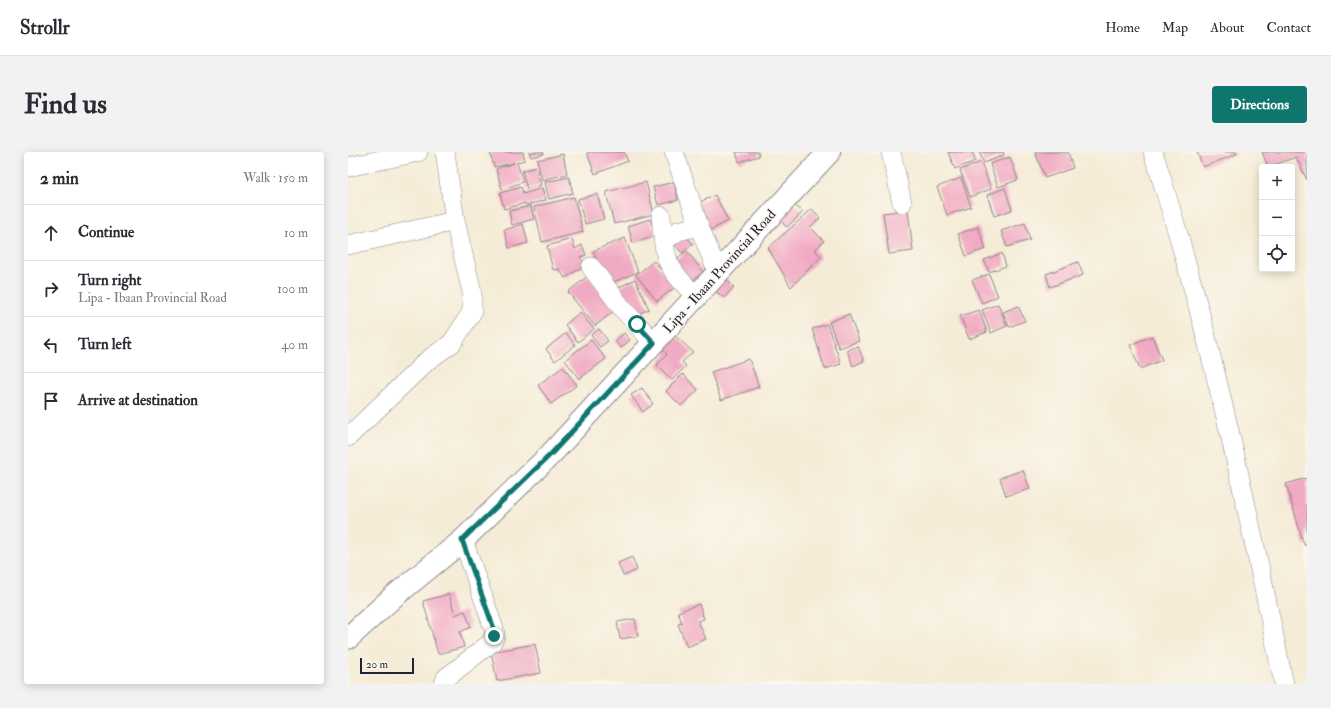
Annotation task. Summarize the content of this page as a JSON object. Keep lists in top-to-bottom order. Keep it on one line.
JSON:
{"streets":{"main road":["Lipa - Ibaan Provincial Road"]},"scale_bar":"20 m","page":{"header":"Strollr","nav":["Home","Map","About","Contact"],"buttons":"Directions","title":"Find us","heading":["2 min","Walk · 150 m"],"map_buttons":["+","−"],"list":[["Continue","10 m"],["Turn right","Lipa - Ibaan Provincial Road","100 m"],["Turn left","40 m"],"Arrive at destination"],"scale":"20 m"}}
